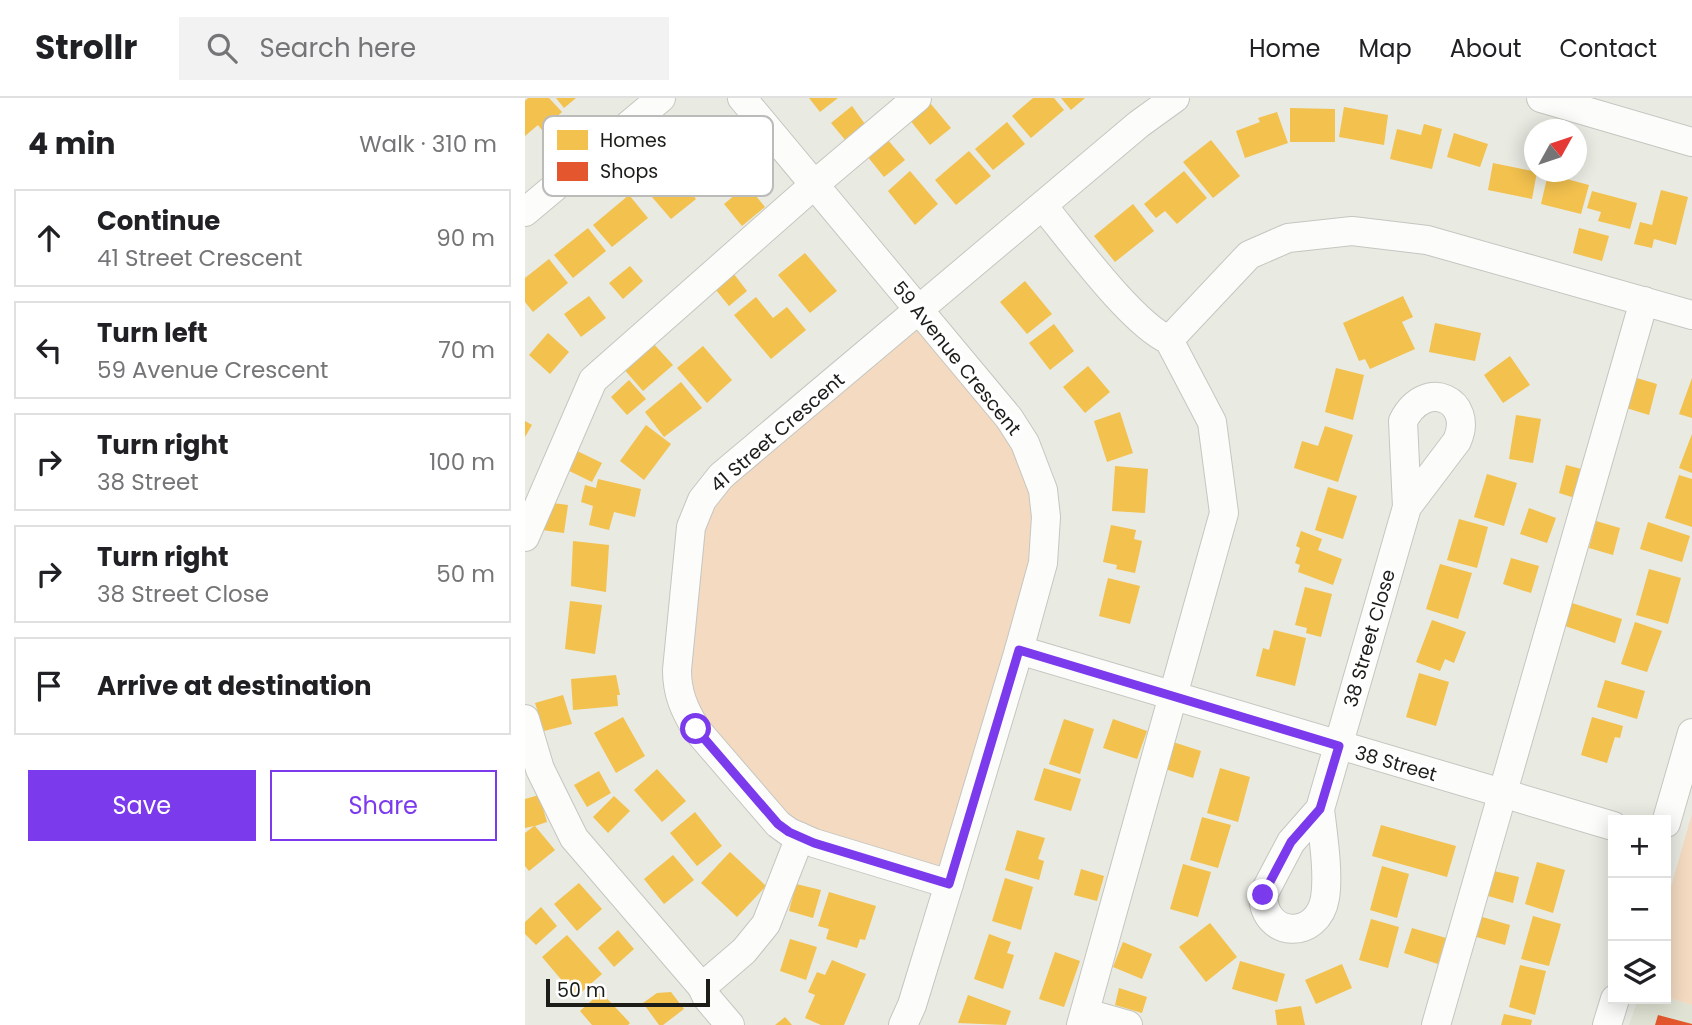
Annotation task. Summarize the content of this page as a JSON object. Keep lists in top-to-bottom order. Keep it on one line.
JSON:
{"streets":{"street":["59 Avenue Crescent","41 Street Crescent","38 Street Close","38 Street"]},"crossings":[["59 Avenue Crescent","41 Street Crescent"],["59 Avenue Crescent","38 Street"],["38 Street Close","38 Street"]],"legend":["Homes","Shops"],"scale_bar":"50 m","north":"top right","page":{"header":"Strollr","search":"Search here","nav":["Home","Map","About","Contact"],"heading":["4 min","Walk · 310 m"],"list":[["Continue","41 Street Crescent","90 m"],["Turn left","59 Avenue Crescent","70 m"],["Turn right","38 Street","100 m"],["Turn right","38 Street Close","50 m"],"Arrive at destination"],"buttons":["Save","Share"],"map_buttons":["+","−"],"scale":"50 m"}}
